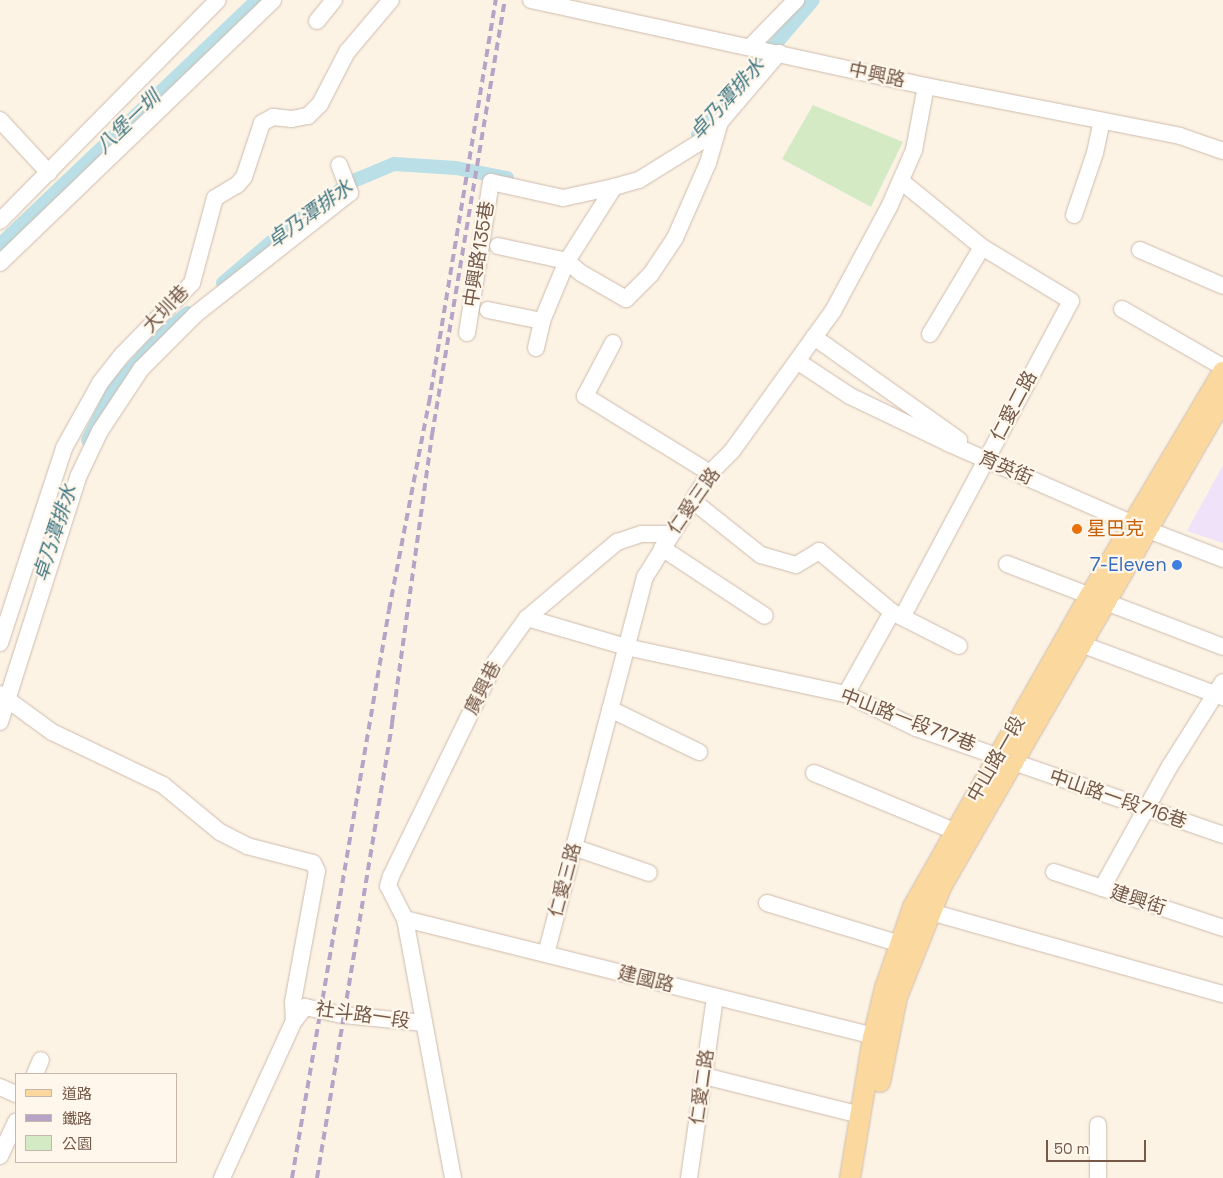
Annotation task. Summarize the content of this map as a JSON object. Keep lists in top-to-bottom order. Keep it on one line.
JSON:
{"streets":{"main road":["中山路一段"],"street":["中興路","中興路135巷","大圳巷","仁愛二路","育英街","仁愛三路","廣興巷","中山路一段717巷","中山路一段716巷","建興街","建國路","社斗路一段"]},"crossings":[["中興路","中興路135巷"],["中興路","仁愛三路"],["仁愛二路","育英街"],["仁愛二路","中山路一段717巷"],["仁愛二路","建國路"],["育英街","仁愛三路"],["育英街","中山路一段"],["仁愛三路","廣興巷"],["仁愛三路","中山路一段717巷"],["仁愛三路","建國路"],["廣興巷","中山路一段717巷"],["廣興巷","建國路"],["廣興巷","社斗路一段"],["中山路一段717巷","中山路一段"],["中山路一段717巷","中山路一段716巷"],["中山路一段","中山路一段716巷"],["中山路一段","建國路"]],"water":["卓乃潭排水","八堡一圳"],"places":["星巴克","7-Eleven"],"legend":["道路","鐵路","公園"],"scale_bar":"50 m"}
